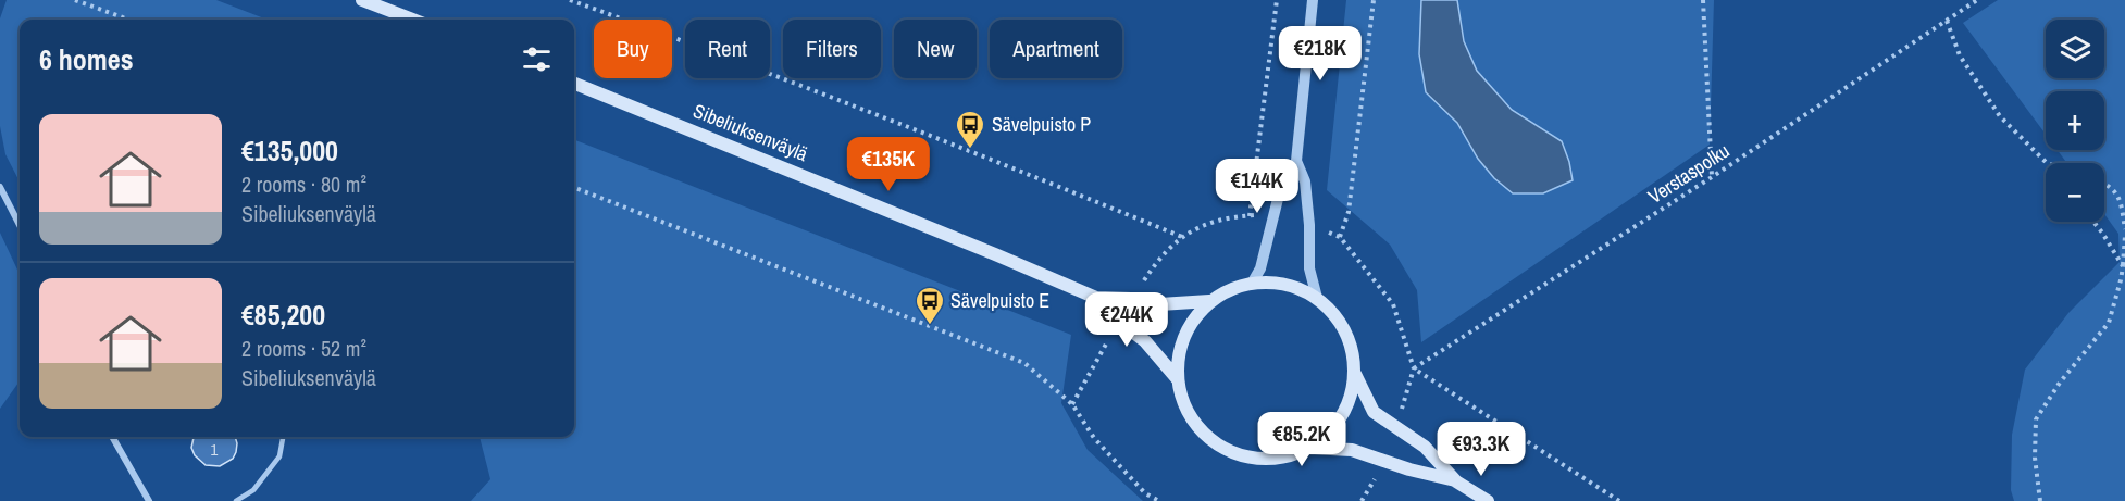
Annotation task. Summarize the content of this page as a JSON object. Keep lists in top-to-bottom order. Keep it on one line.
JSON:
{"streets":{"main road":["Sibeliuksenväylä"],"path":["Verstaspolku"]},"places":{"bus stop":["Sävelpuisto P","Sävelpuisto E"]},"house_numbers":["1"],"page":{"map_buttons":["+","−"],"chip":["Buy","Rent","Filters","New","Apartment"],"heading":"6 homes","price":["€218K","€135K","€144K","€244K","€85.2K","€93.3K"],"list":[{"name":"€135,000","note":"2 rooms · 80 m² · Sibeliuksenväylä"},{"name":"€85,200","note":"2 rooms · 52 m² · Sibeliuksenväylä"}]}}
